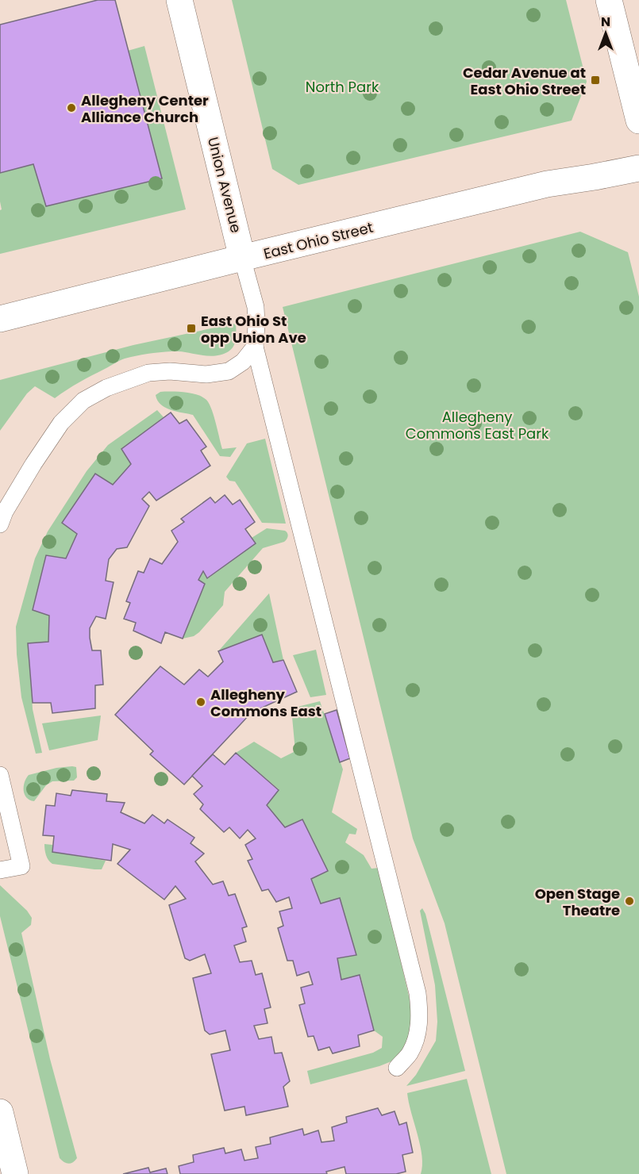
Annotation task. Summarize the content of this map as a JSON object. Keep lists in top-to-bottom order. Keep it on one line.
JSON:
{"streets":{"main road":["Union Avenue","East Ohio Street"]},"crossings":[["Union Avenue","East Ohio Street"]],"parks":["North Park","Allegheny Commons East Park"],"places":{"transit":["Cedar Avenue at East Ohio Street","East Ohio St opp Union Ave"],"other":["Allegheny Center Alliance Church","Allegheny Commons East","Open Stage Theatre"]},"north":"top"}
